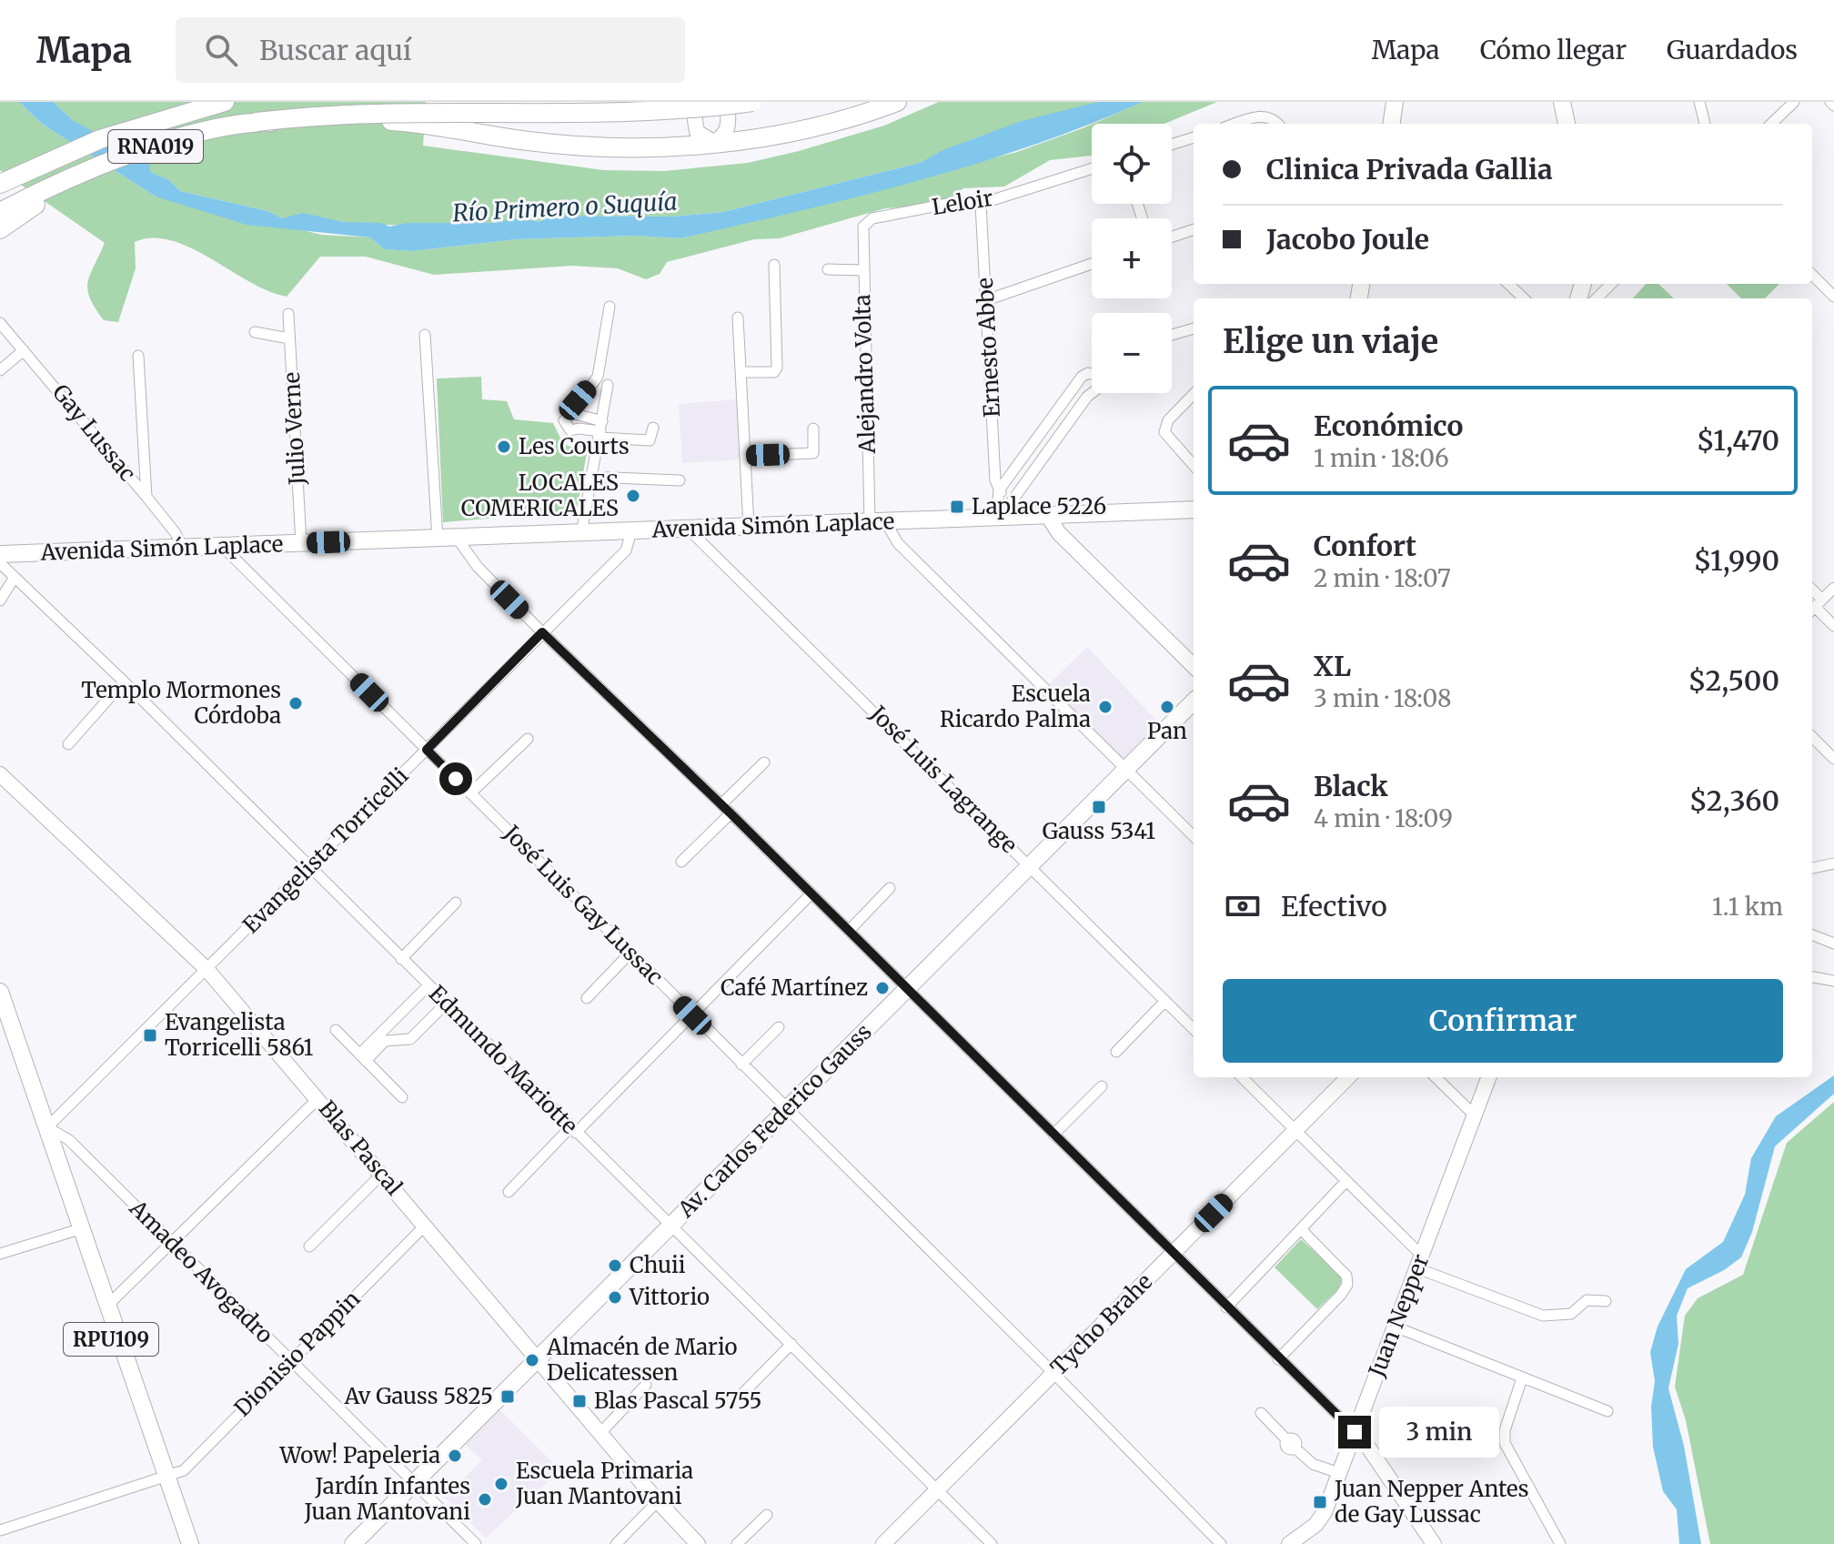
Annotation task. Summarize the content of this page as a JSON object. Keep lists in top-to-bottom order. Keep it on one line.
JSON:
{"streets":{"highway":["RNA019"],"main road":["Avenida Simón Laplace","Av. Carlos Federico Gauss","Blas Pascal","Juan Nepper","Tycho Brahe","RPU109"],"street":["Leloir","Ernesto Abbe","Alejandro Volta","Julio Verne","Gay Lussac","José Luis Lagrange","Evangelista Torricelli","José Luis Gay Lussac","Edmundo Mariotte","Amadeo Avogadro","Dionisio Pappin"]},"crossings":[["Leloir","Ernesto Abbe"],["Leloir","Alejandro Volta"],["Ernesto Abbe","Avenida Simón Laplace"],["Alejandro Volta","Avenida Simón Laplace"],["Julio Verne","Avenida Simón Laplace"],["Gay Lussac","Avenida Simón Laplace"],["Avenida Simón Laplace","José Luis Lagrange"],["Avenida Simón Laplace","Evangelista Torricelli"],["Avenida Simón Laplace","José Luis Gay Lussac"],["José Luis Lagrange","Av. Carlos Federico Gauss"],["Evangelista Torricelli","José Luis Gay Lussac"],["Evangelista Torricelli","Edmundo Mariotte"],["Evangelista Torricelli","Blas Pascal"],["Evangelista Torricelli","Amadeo Avogadro"],["Evangelista Torricelli","RPU109"],["José Luis Gay Lussac","Av. Carlos Federico Gauss"],["José Luis Gay Lussac","Tycho Brahe"],["Edmundo Mariotte","Av. Carlos Federico Gauss"],["Edmundo Mariotte","Tycho Brahe"],["Av. Carlos Federico Gauss","Blas Pascal"],["Av. Carlos Federico Gauss","Amadeo Avogadro"],["Blas Pascal","Dionisio Pappin"],["Amadeo Avogadro","RPU109"],["Amadeo Avogadro","Dionisio Pappin"],["RPU109","Dionisio Pappin"]],"water":["Río Primero o Suquía"],"places":{"other":["Les Courts","LOCALES COMERICALES","Templo Mormones Córdoba","Escuela Ricardo Palma","Pan","Café Martínez","Chuii","Vittorio","Almacén de Mario Delicatessen","Wow! Papeleria","Escuela Primaria Juan Mantovani","Jardín Infantes Juan Mantovani"],"transit":["Laplace 5226","Gauss 5341","Evangelista Torricelli 5861","Av Gauss 5825","Blas Pascal 5755","Juan Nepper Antes de Gay Lussac"]},"page":{"header":"Mapa","search":"Buscar aquí","nav":["Mapa","Cómo llegar","Guardados"],"map_buttons":["+","−"],"banner":["Clinica Privada Gallia","Jacobo Joule"],"heading":"Elige un viaje","list":[{"name":"Económico","note":"1 min · 18:06","value":"$1,470"},{"name":"Confort","note":"2 min · 18:07","value":"$1,990"},{"name":"XL","note":"3 min · 18:08","value":"$2,500"},{"name":"Black","note":"4 min · 18:09","value":"$2,360"}],"pay":["Efectivo","1.1 km"],"buttons":"Confirmar","bubble":"3 min"}}
